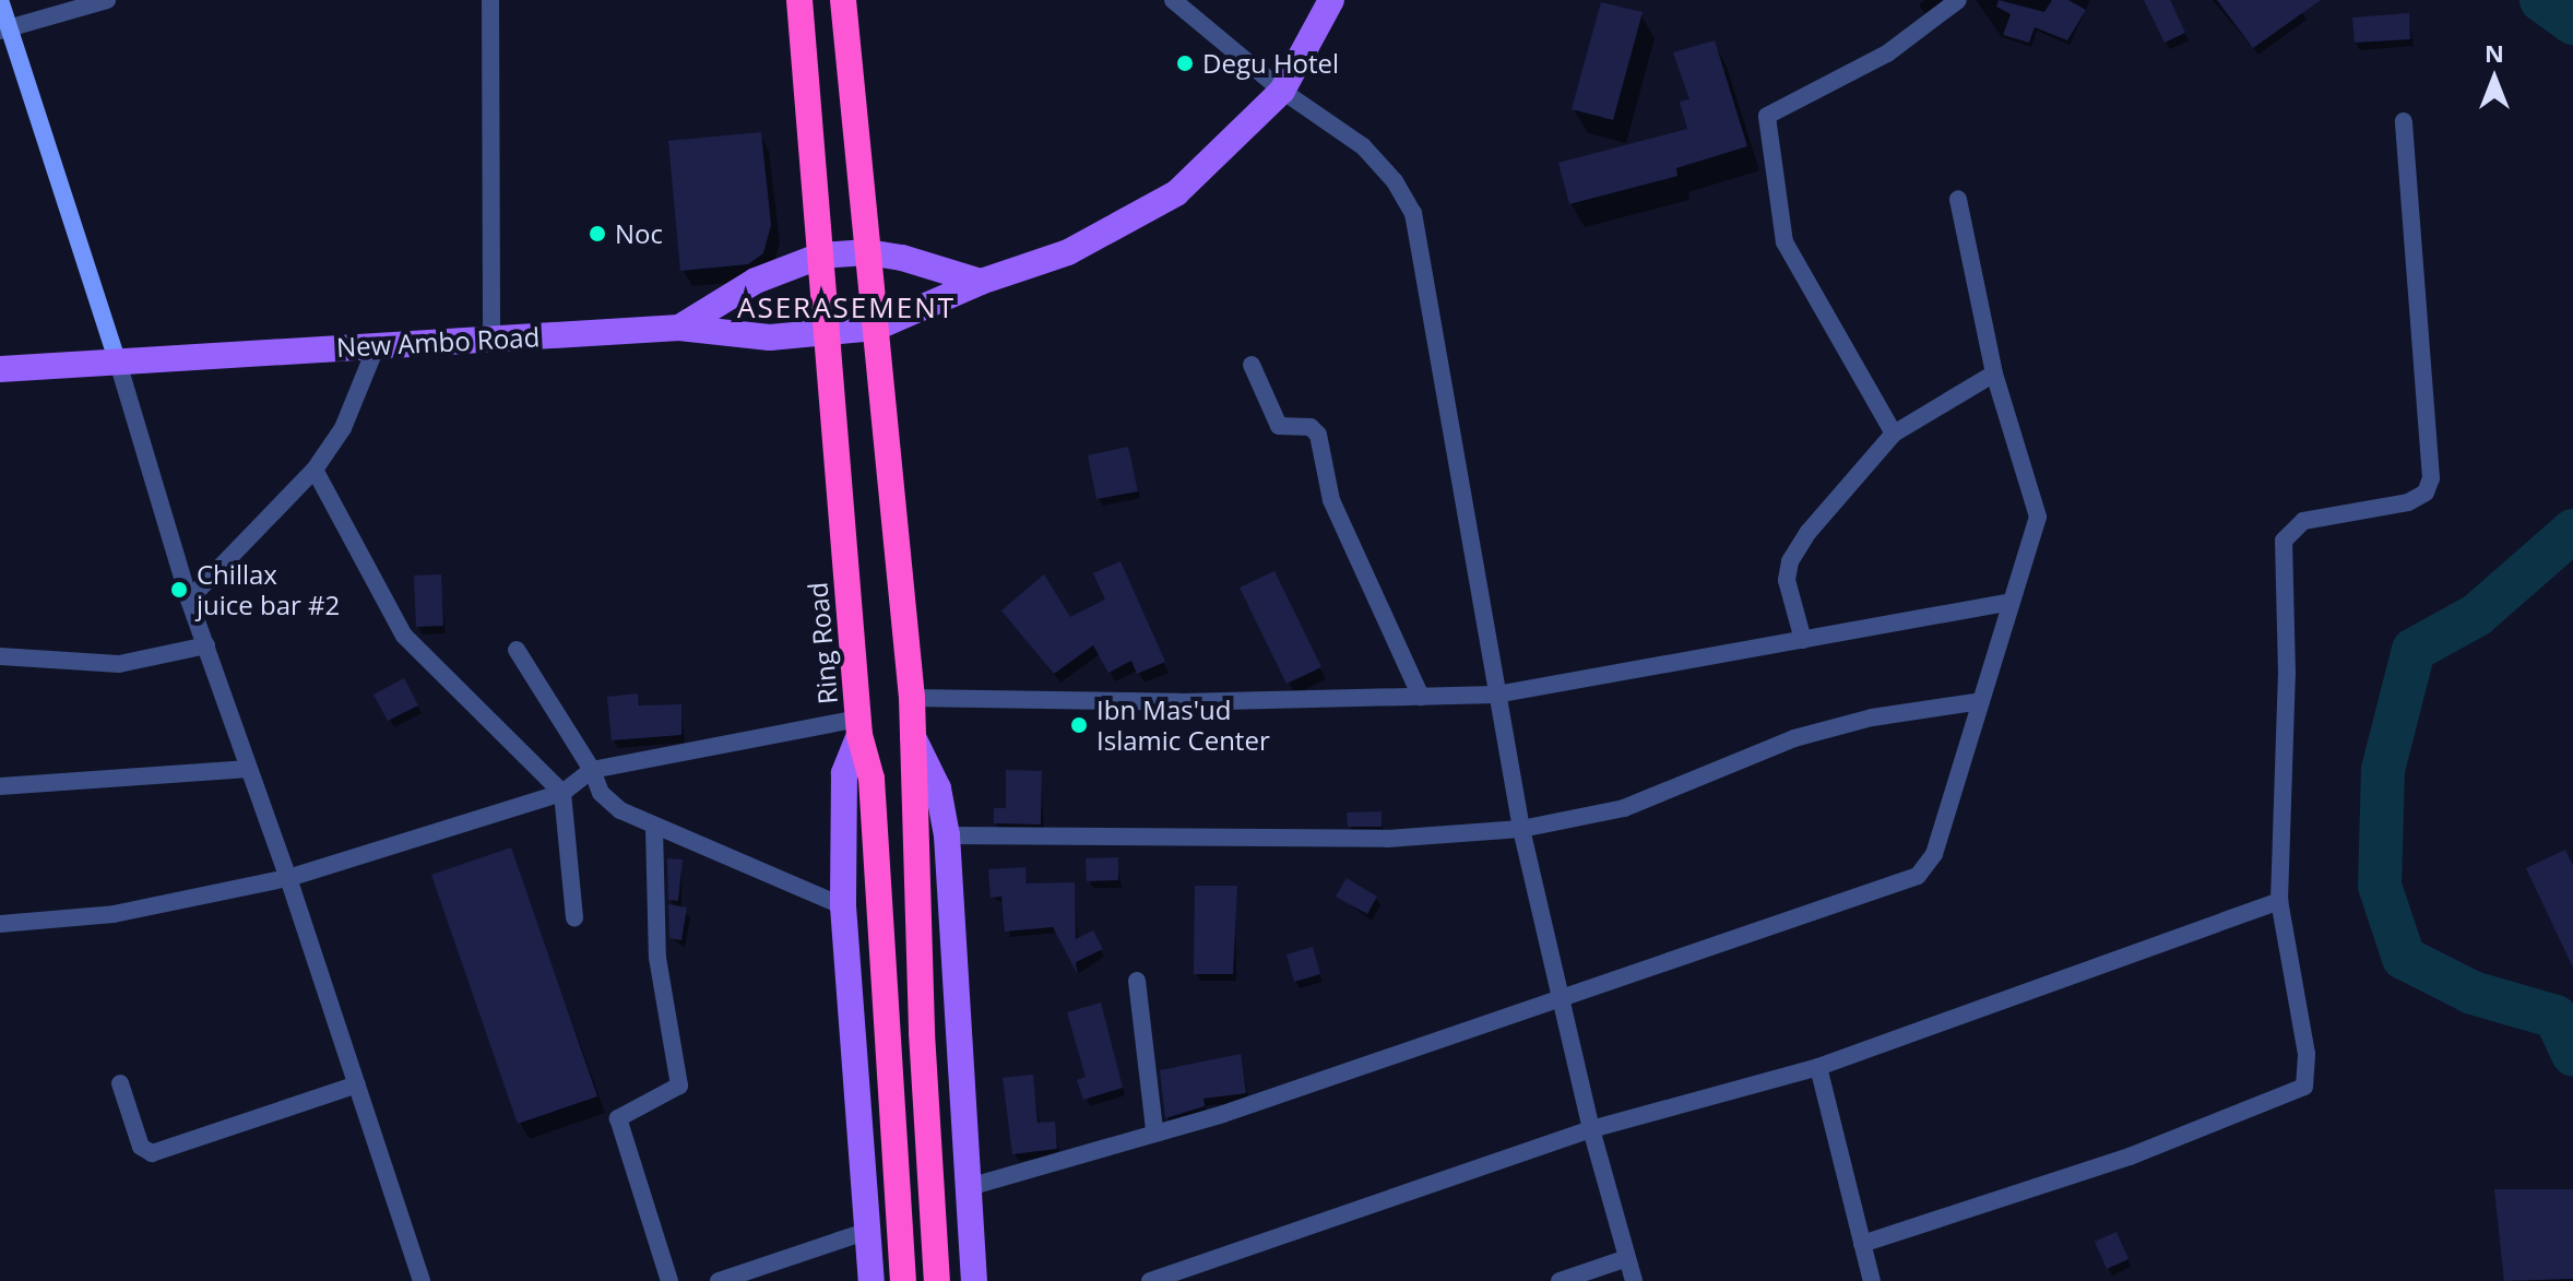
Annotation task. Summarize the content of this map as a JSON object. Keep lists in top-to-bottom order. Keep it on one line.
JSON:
{"streets":{"highway":["Ring Road"],"main road":["New Ambo Road"]},"crossings":[["New Ambo Road","Ring Road"]],"districts":["ASERASEMENT"],"places":["Degu Hotel","Noc","Chillax juice bar #2","Ibn Mas'ud Islamic Center"],"north":"top"}
